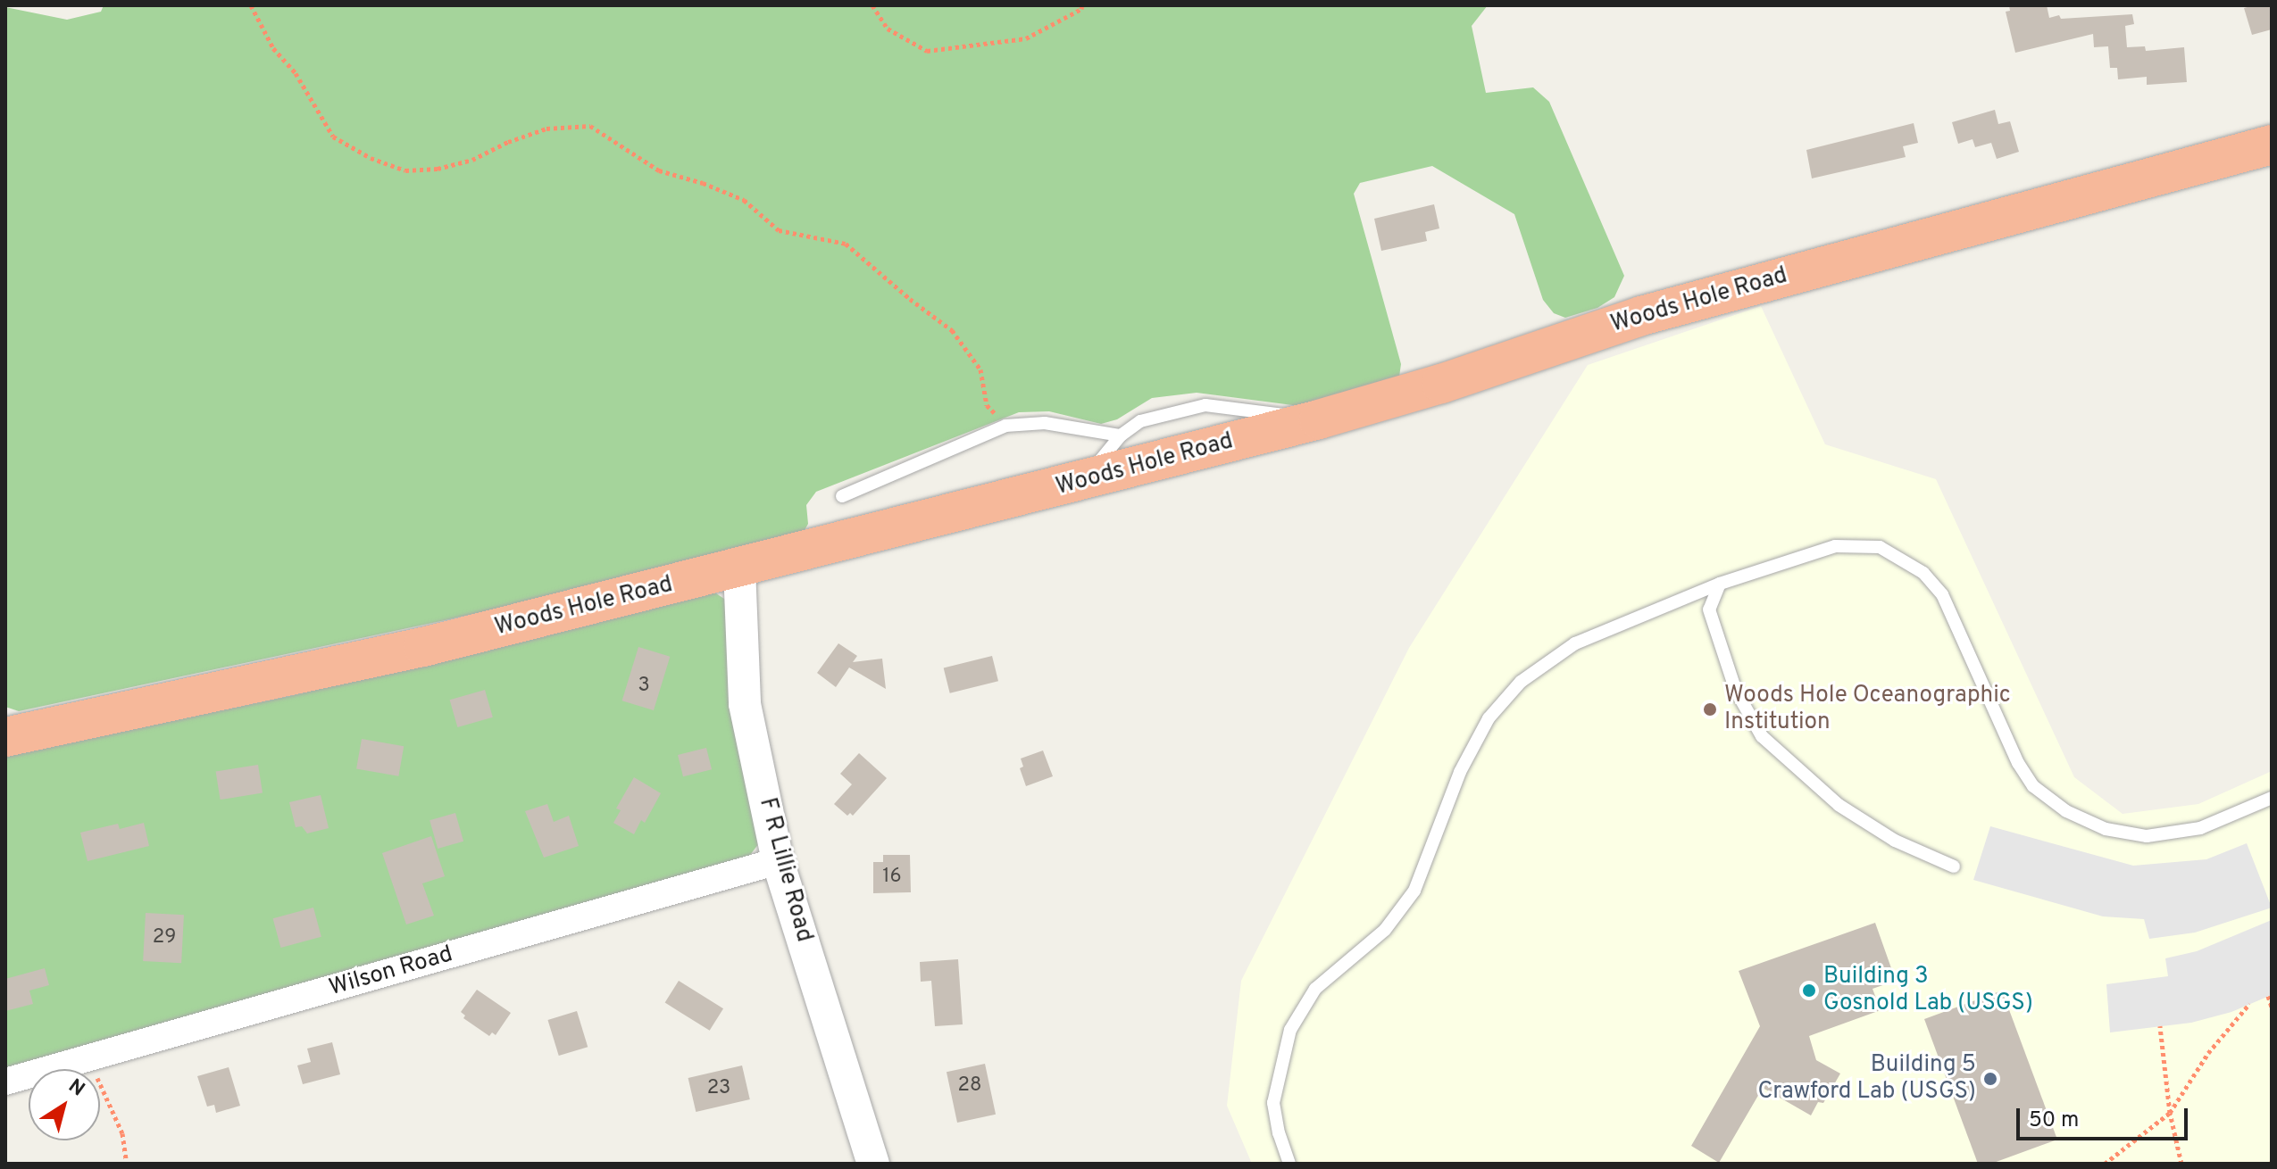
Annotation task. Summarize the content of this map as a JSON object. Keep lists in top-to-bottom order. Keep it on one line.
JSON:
{"streets":{"highway":["Woods Hole Road"],"street":["F R Lillie Road","Wilson Road"]},"crossings":[["Woods Hole Road","F R Lillie Road"],["F R Lillie Road","Wilson Road"]],"places":["Woods Hole Oceanographic Institution","Building 3 Gosnold Lab (USGS)","Building 5 Crawford Lab (USGS)"],"house_numbers":["3","16","29","28","23"],"scale_bar":"50 m","north":"top right"}
